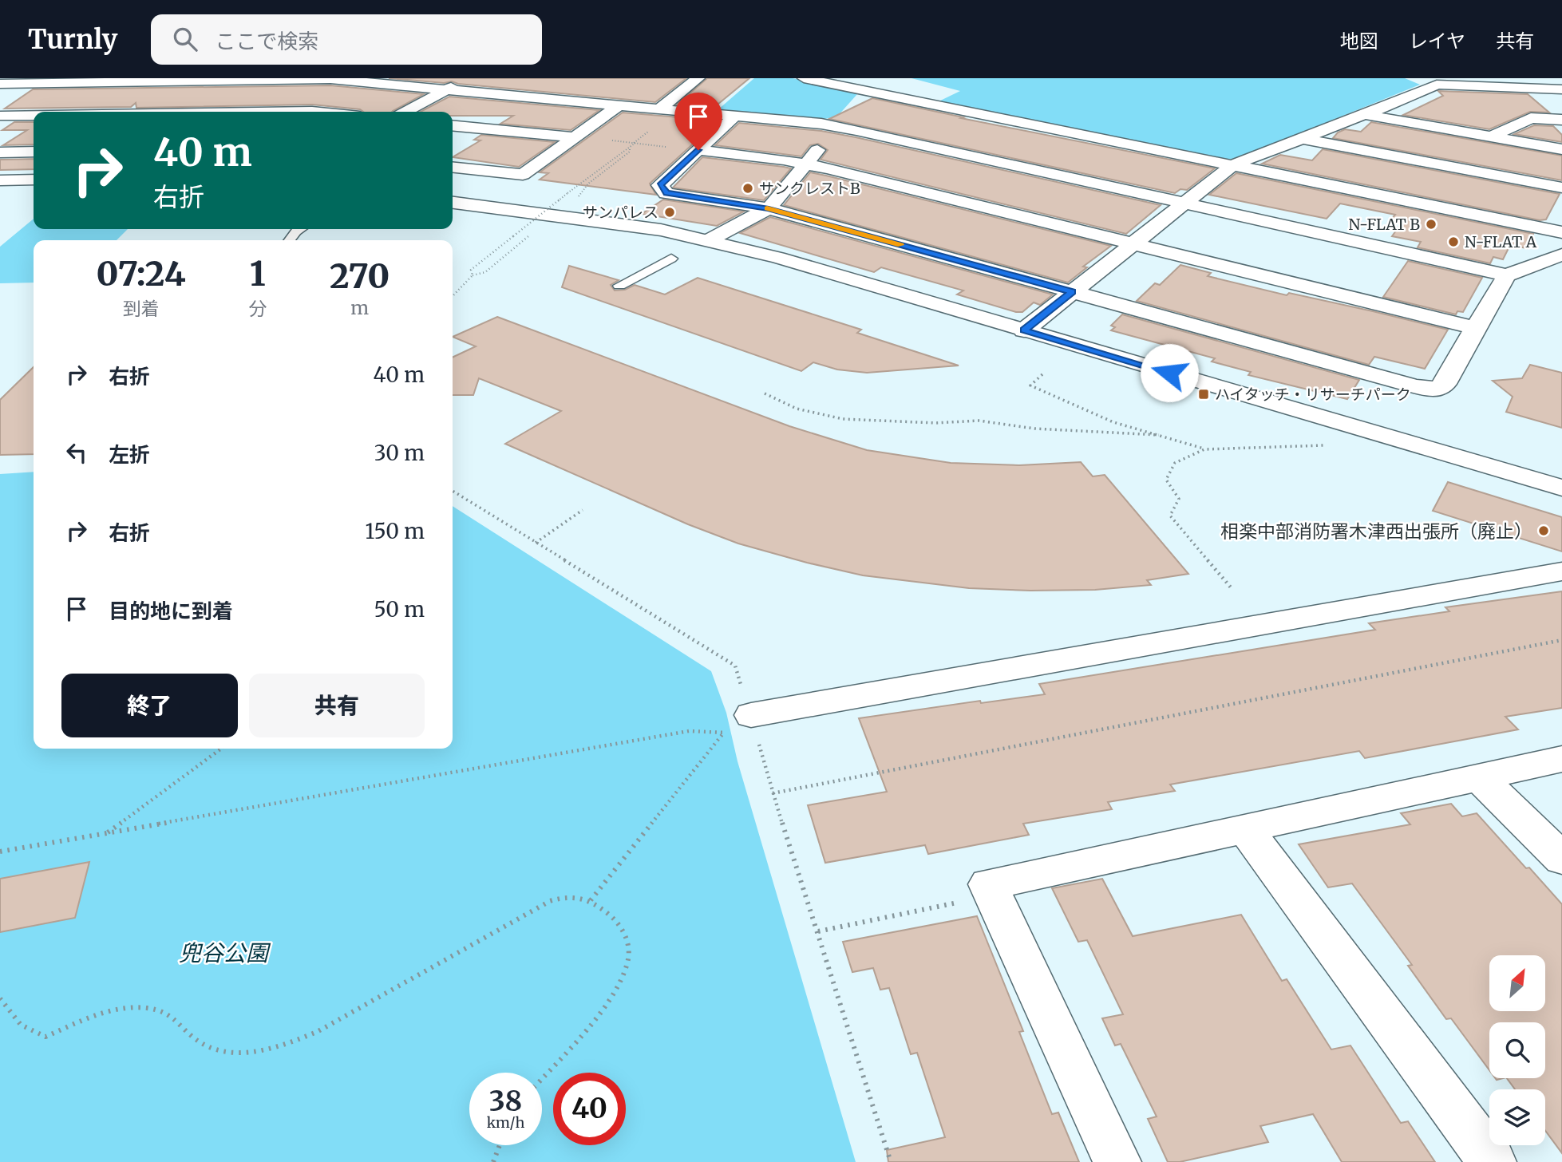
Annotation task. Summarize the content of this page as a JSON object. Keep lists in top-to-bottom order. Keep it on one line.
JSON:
{"parks":["兜谷公園"],"places":{"other":["サンクレストB","サンパレス","N-FLAT B","N-FLAT A","相楽中部消防署木津西出張所（廃止）"],"transit":["ハイタッチ・リサーチパーク"]},"north":"top right","page":{"header":"Turnly","search":"ここで検索","nav":["地図","レイヤ","共有"],"turn":["40 m","右折"],"eta":["07:24","到着","1","分","270","m"],"list":[{"name":"右折","value":"40 m"},{"name":"左折","value":"30 m"},{"name":"右折","value":"150 m"},{"name":"目的地に到着","value":"50 m"}],"buttons":["終了","共有"],"speed":"38 km/h","limit":"40"}}
